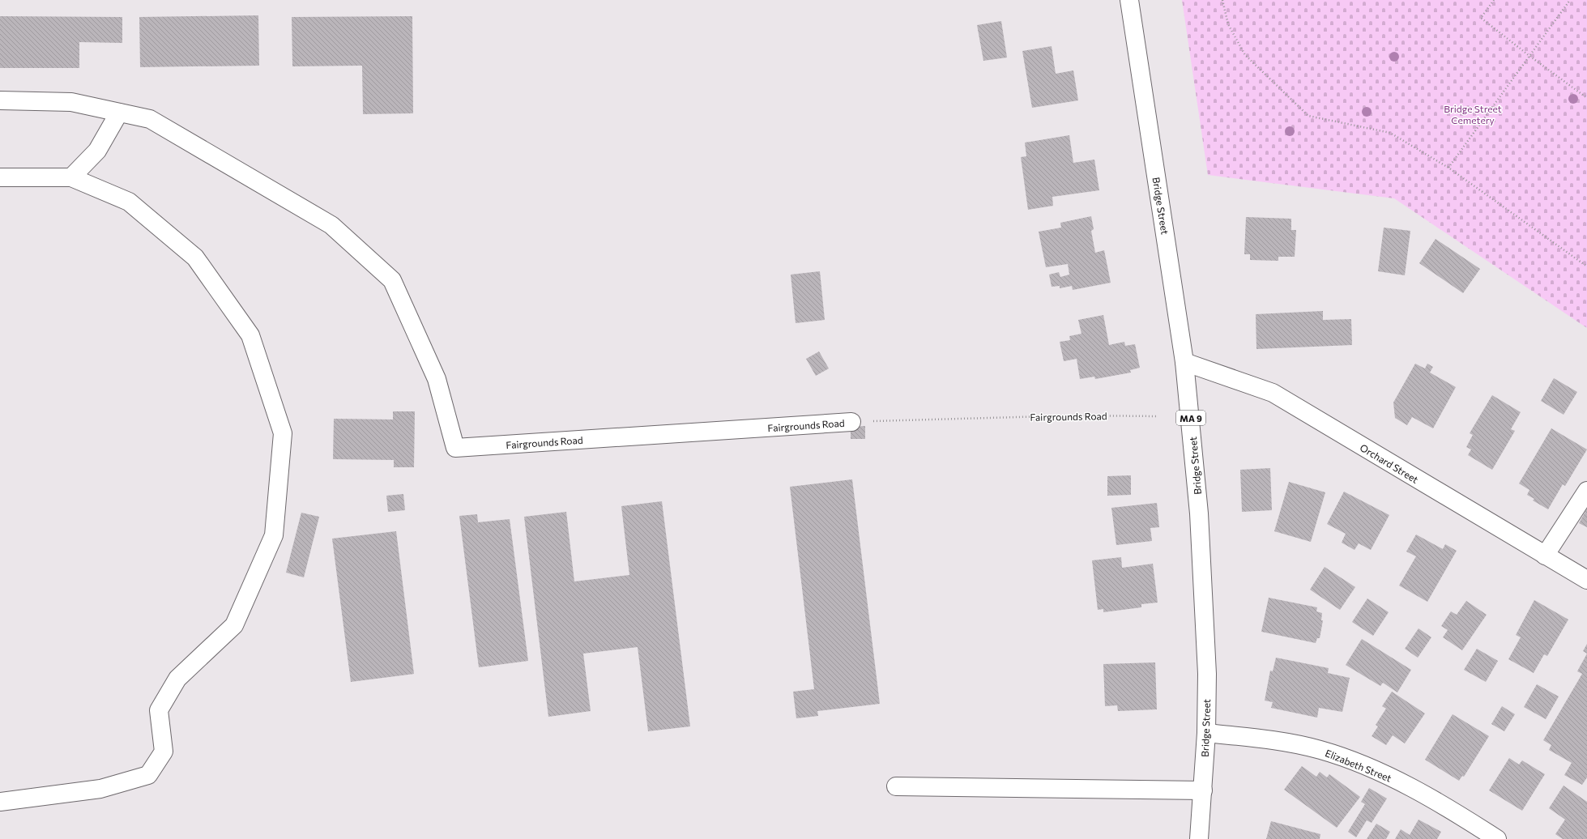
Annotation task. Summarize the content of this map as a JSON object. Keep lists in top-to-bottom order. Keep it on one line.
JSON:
{"streets":{"main road":["Bridge Street","Fairgrounds Road","MA 9","Orchard Street","Elizabeth Street"]},"crossings":[["Bridge Street","Orchard Street"],["Bridge Street","Elizabeth Street"]],"parks":["Bridge Street Cemetery"]}
